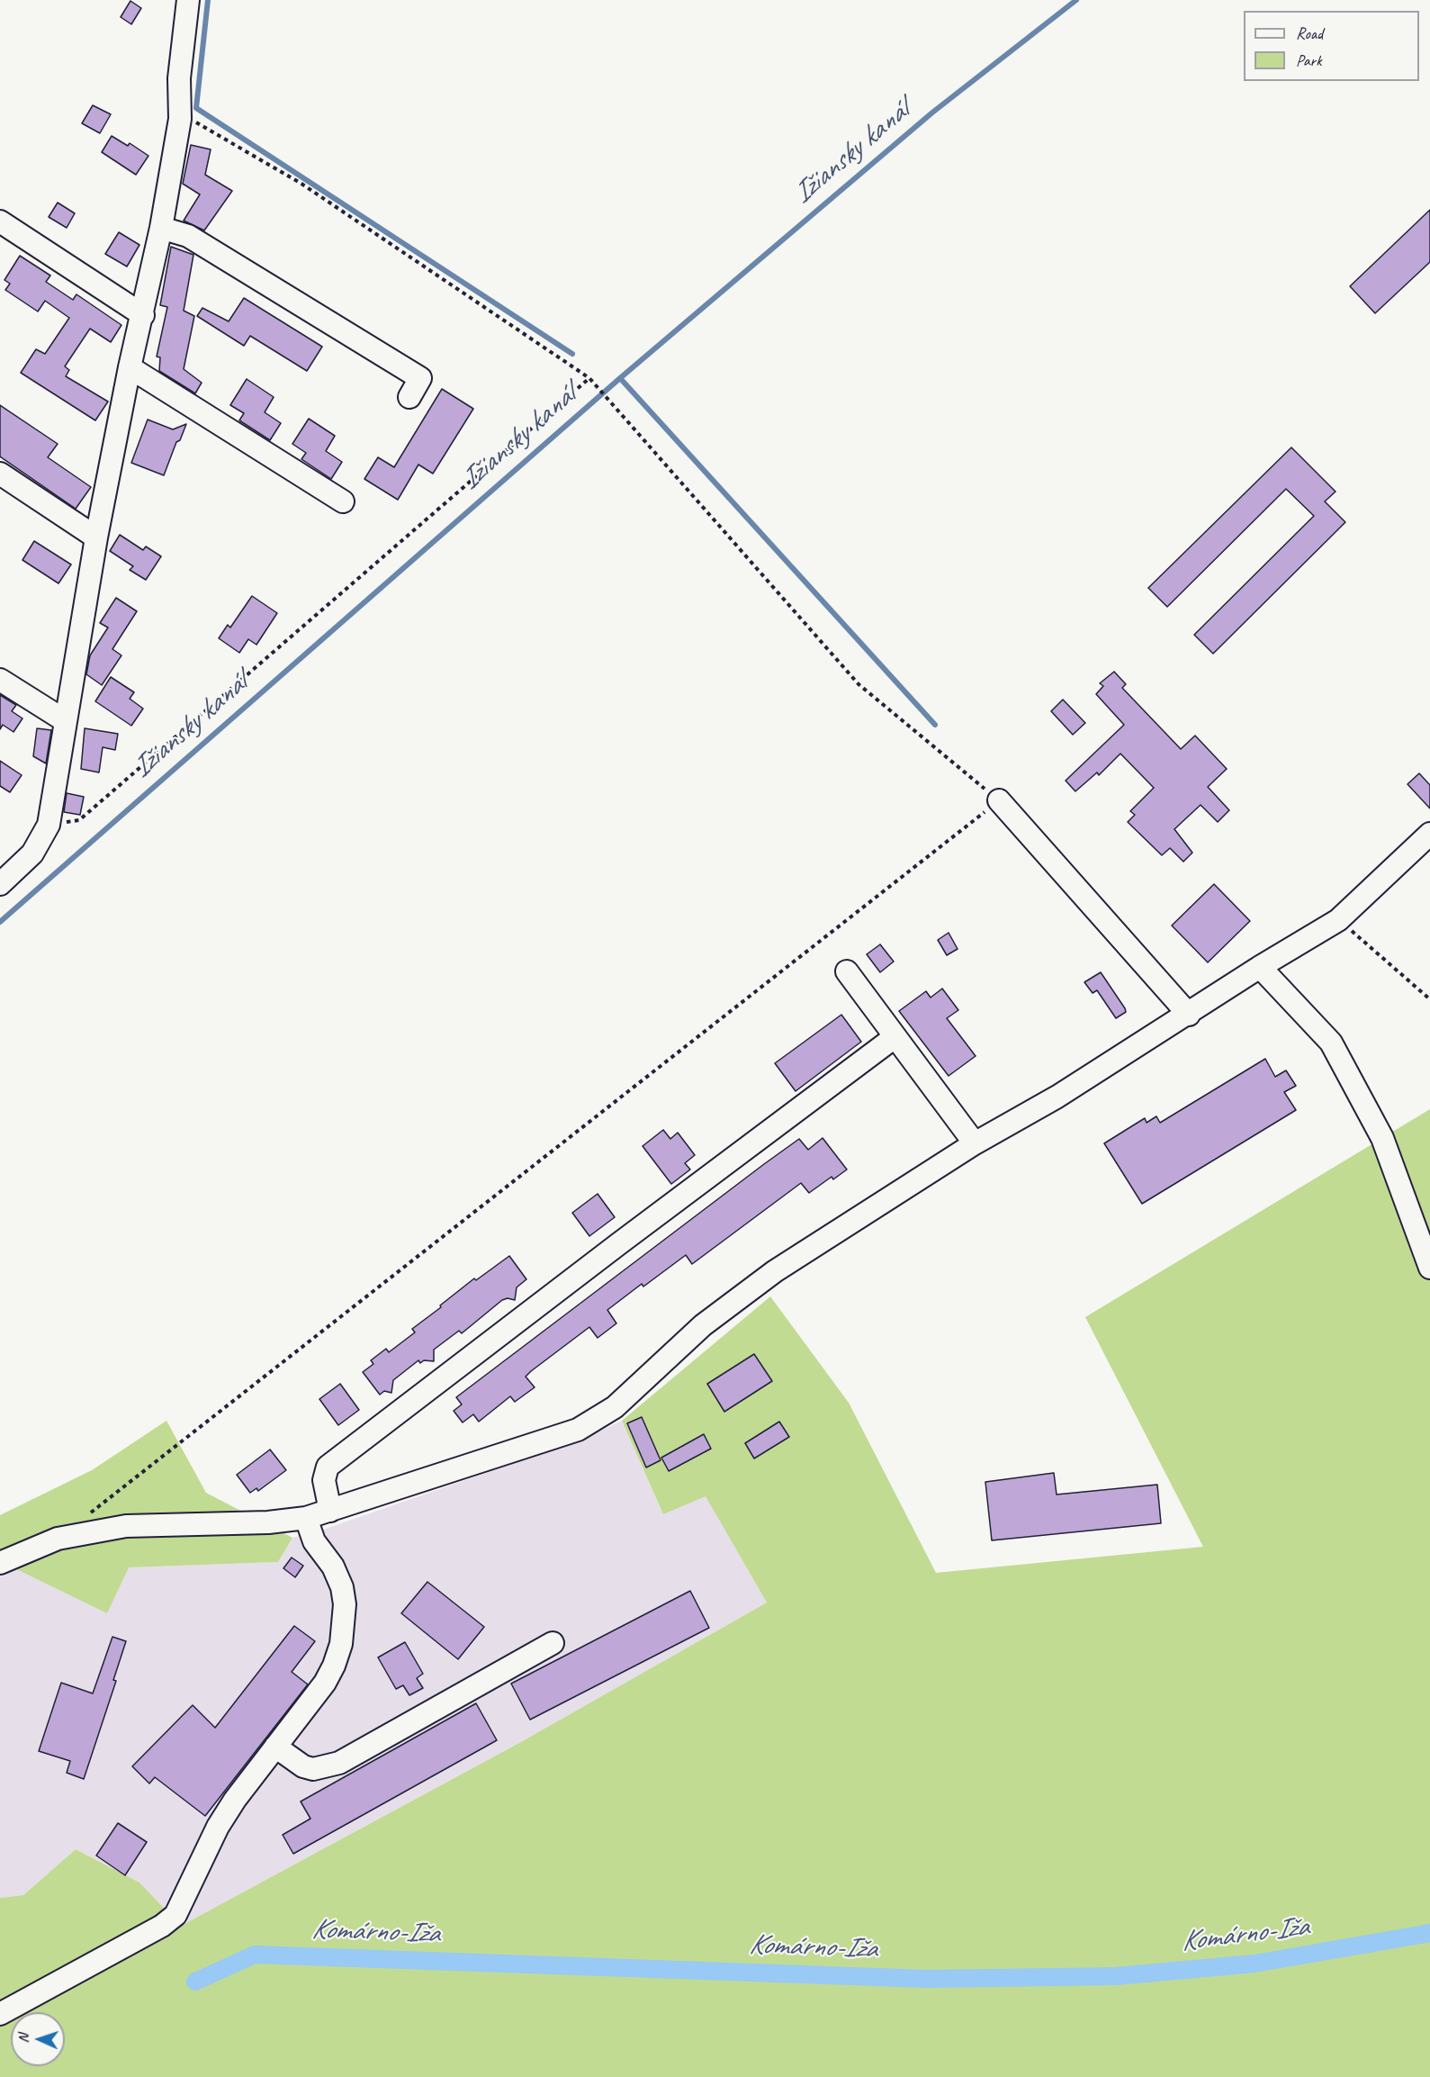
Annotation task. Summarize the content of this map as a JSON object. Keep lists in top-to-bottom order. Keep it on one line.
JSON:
{"water":["Ižiansky kanál","Komárno-Iža"],"legend":["Road","Park"],"north":"left"}
